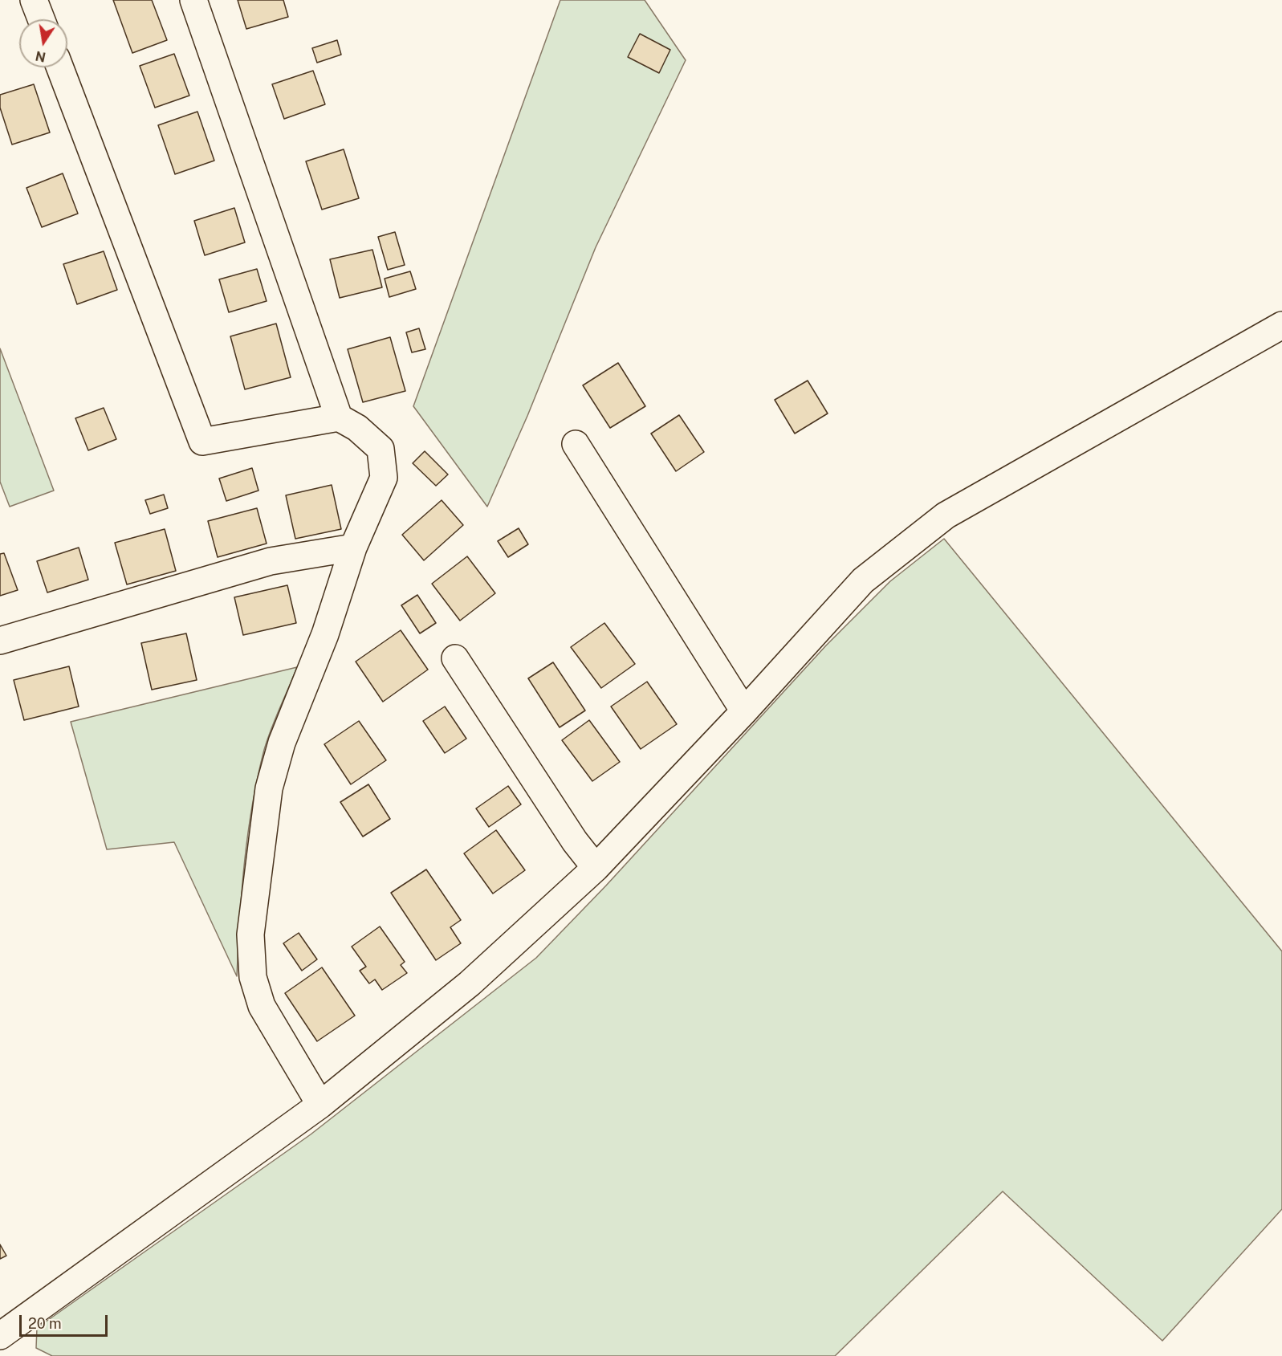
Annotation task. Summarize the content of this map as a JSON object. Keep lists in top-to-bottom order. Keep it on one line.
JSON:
{"scale_bar":"20 m","north":"bottom"}
